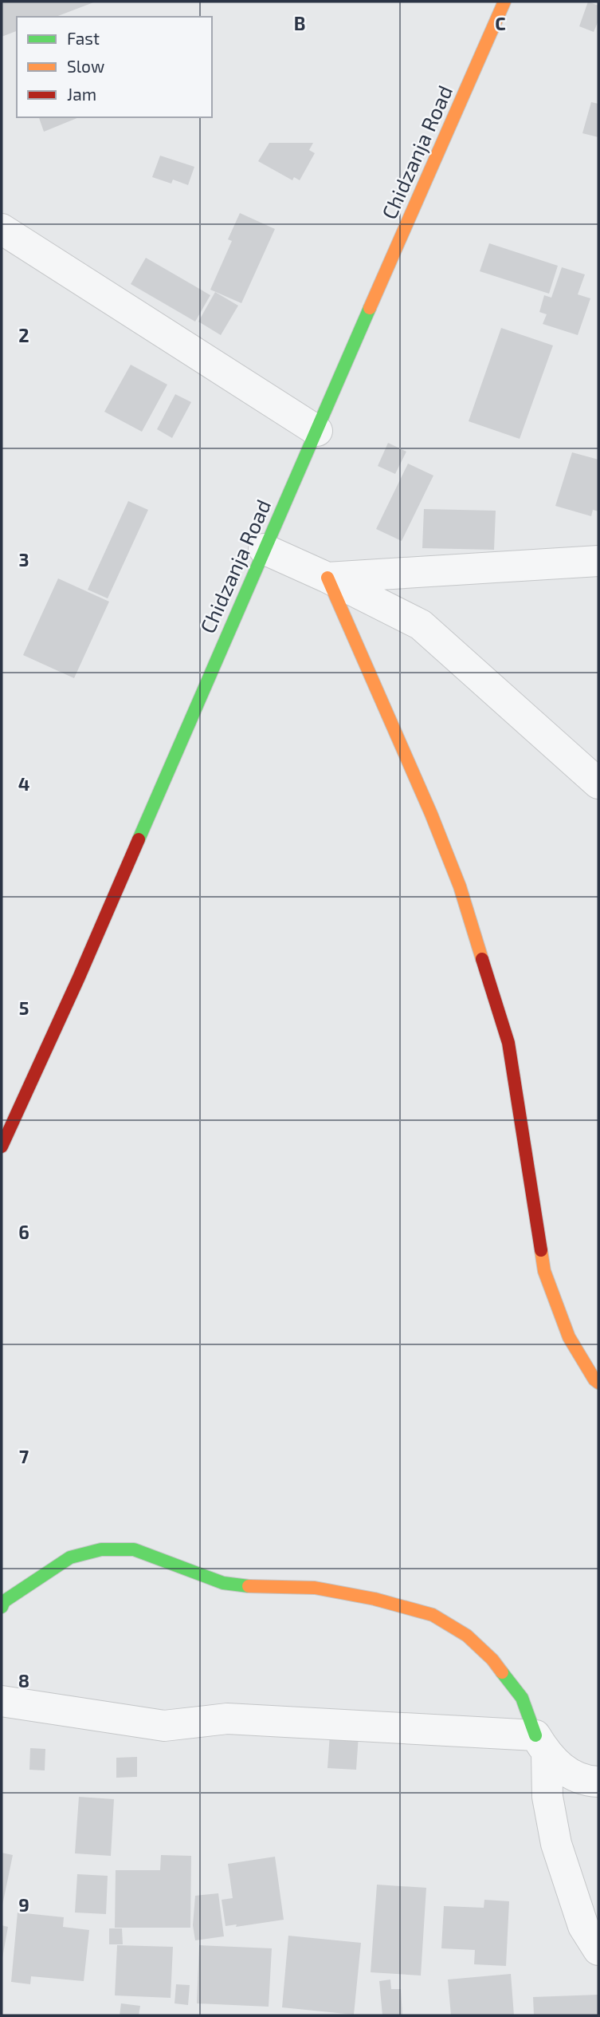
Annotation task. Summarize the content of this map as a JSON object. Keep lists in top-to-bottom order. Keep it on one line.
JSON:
{"streets":{"street":["Chidzanja Road"]},"legend":["Fast","Slow","Jam"],"grid":{"columns":["B","C"],"rows":["2","3","4","5","6","7","8","9"]}}
